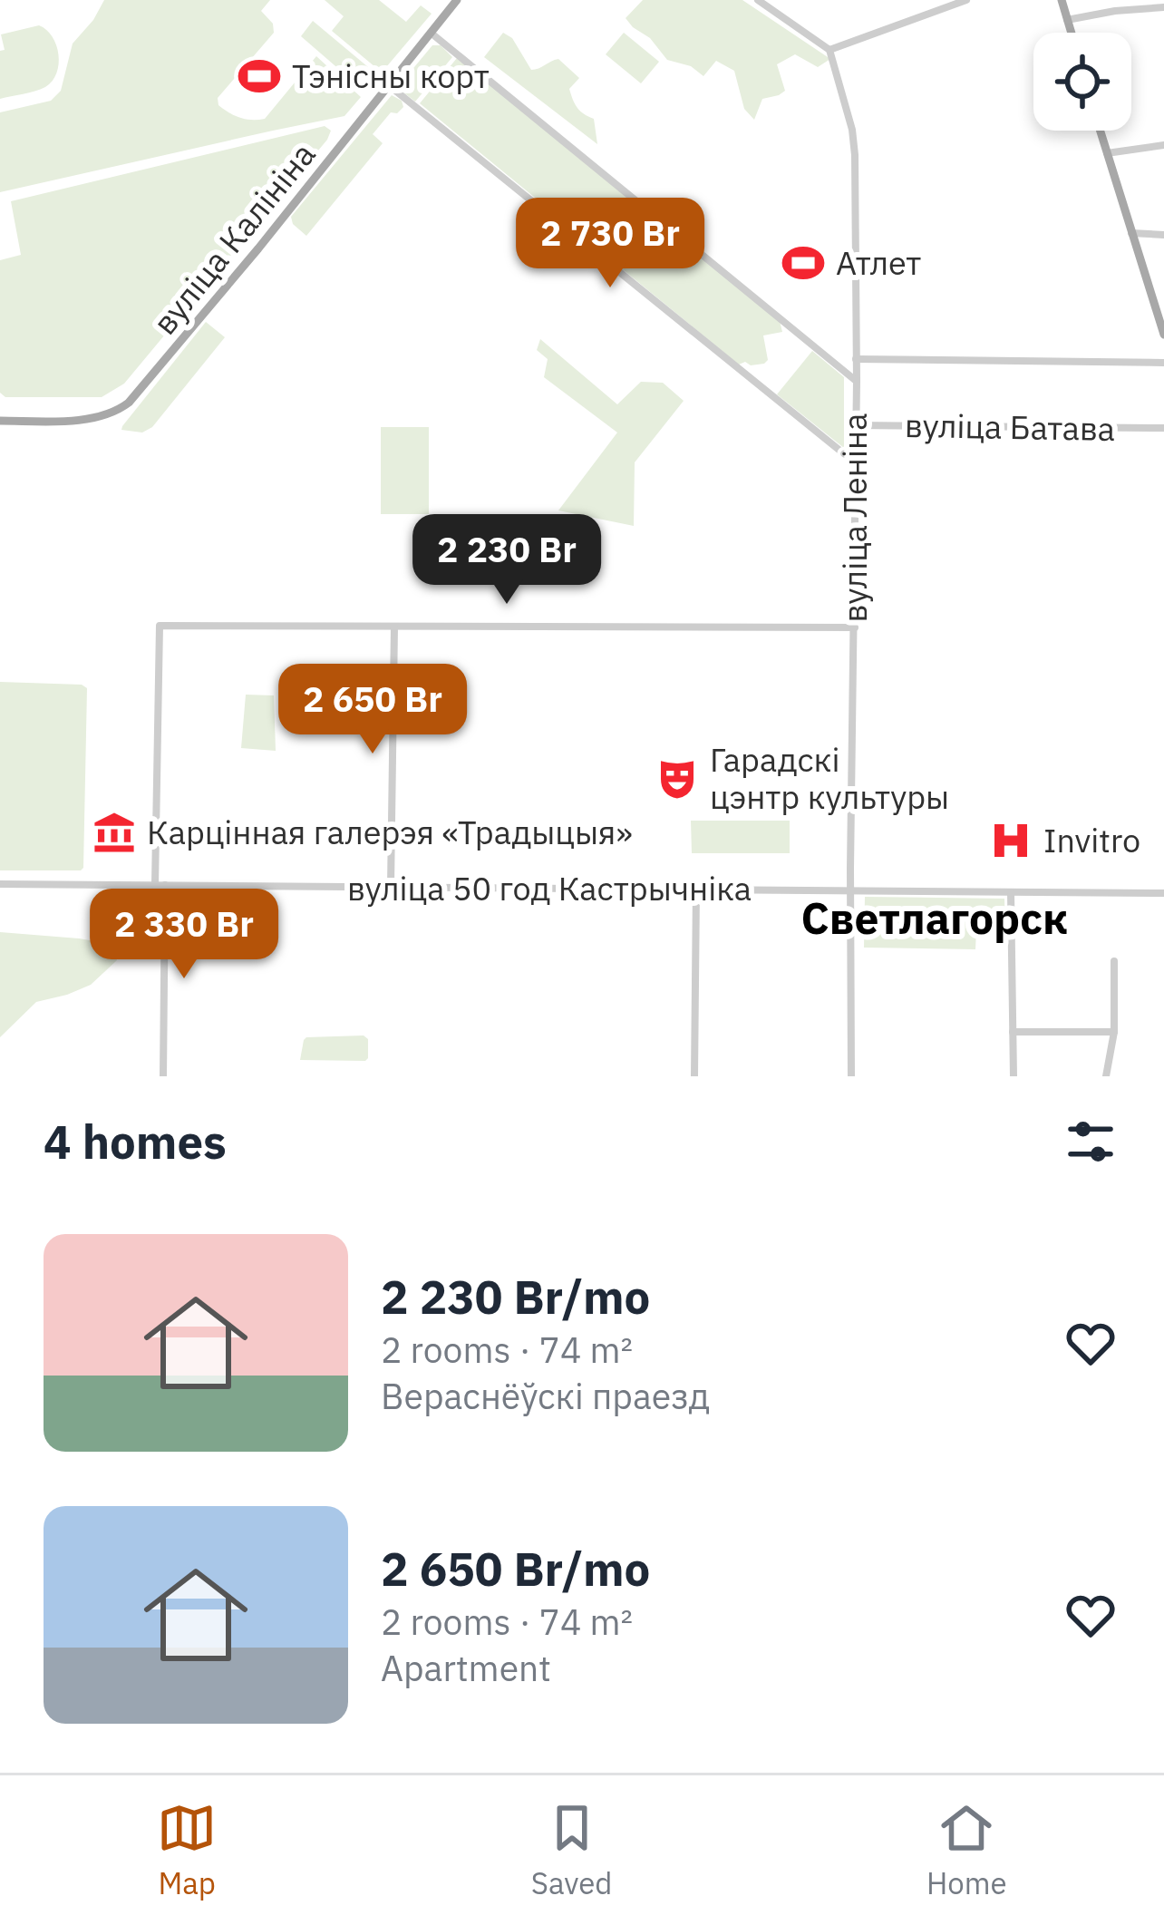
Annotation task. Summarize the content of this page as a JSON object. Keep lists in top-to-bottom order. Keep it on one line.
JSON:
{"streets":{"main road":["вуліца Калініна"],"street":["вуліца Батава","вуліца Леніна","вуліца 50 год Кастрычніка"]},"crossings":[["вуліца Батава","вуліца Леніна"],["вуліца Леніна","вуліца 50 год Кастрычніка"]],"districts":["Светлагорск"],"places":{"sports":["Тэнісны корт","Атлет"],"theatre":["Гарадскі цэнтр культуры"],"museum":["Карцінная галерэя «Традыцыя»"],"hospital":["Invitro"]},"page":{"price":["2 730 Br","2 230 Br","2 650 Br","2 330 Br"],"heading":"4 homes","list":[{"name":"2 230 Br/mo","note":"2 rooms · 74 m² · Вераснёўскі праезд"},{"name":"2 650 Br/mo","note":"2 rooms · 74 m² · Apartment"}],"tabs":["Map","Saved","Home"]}}
